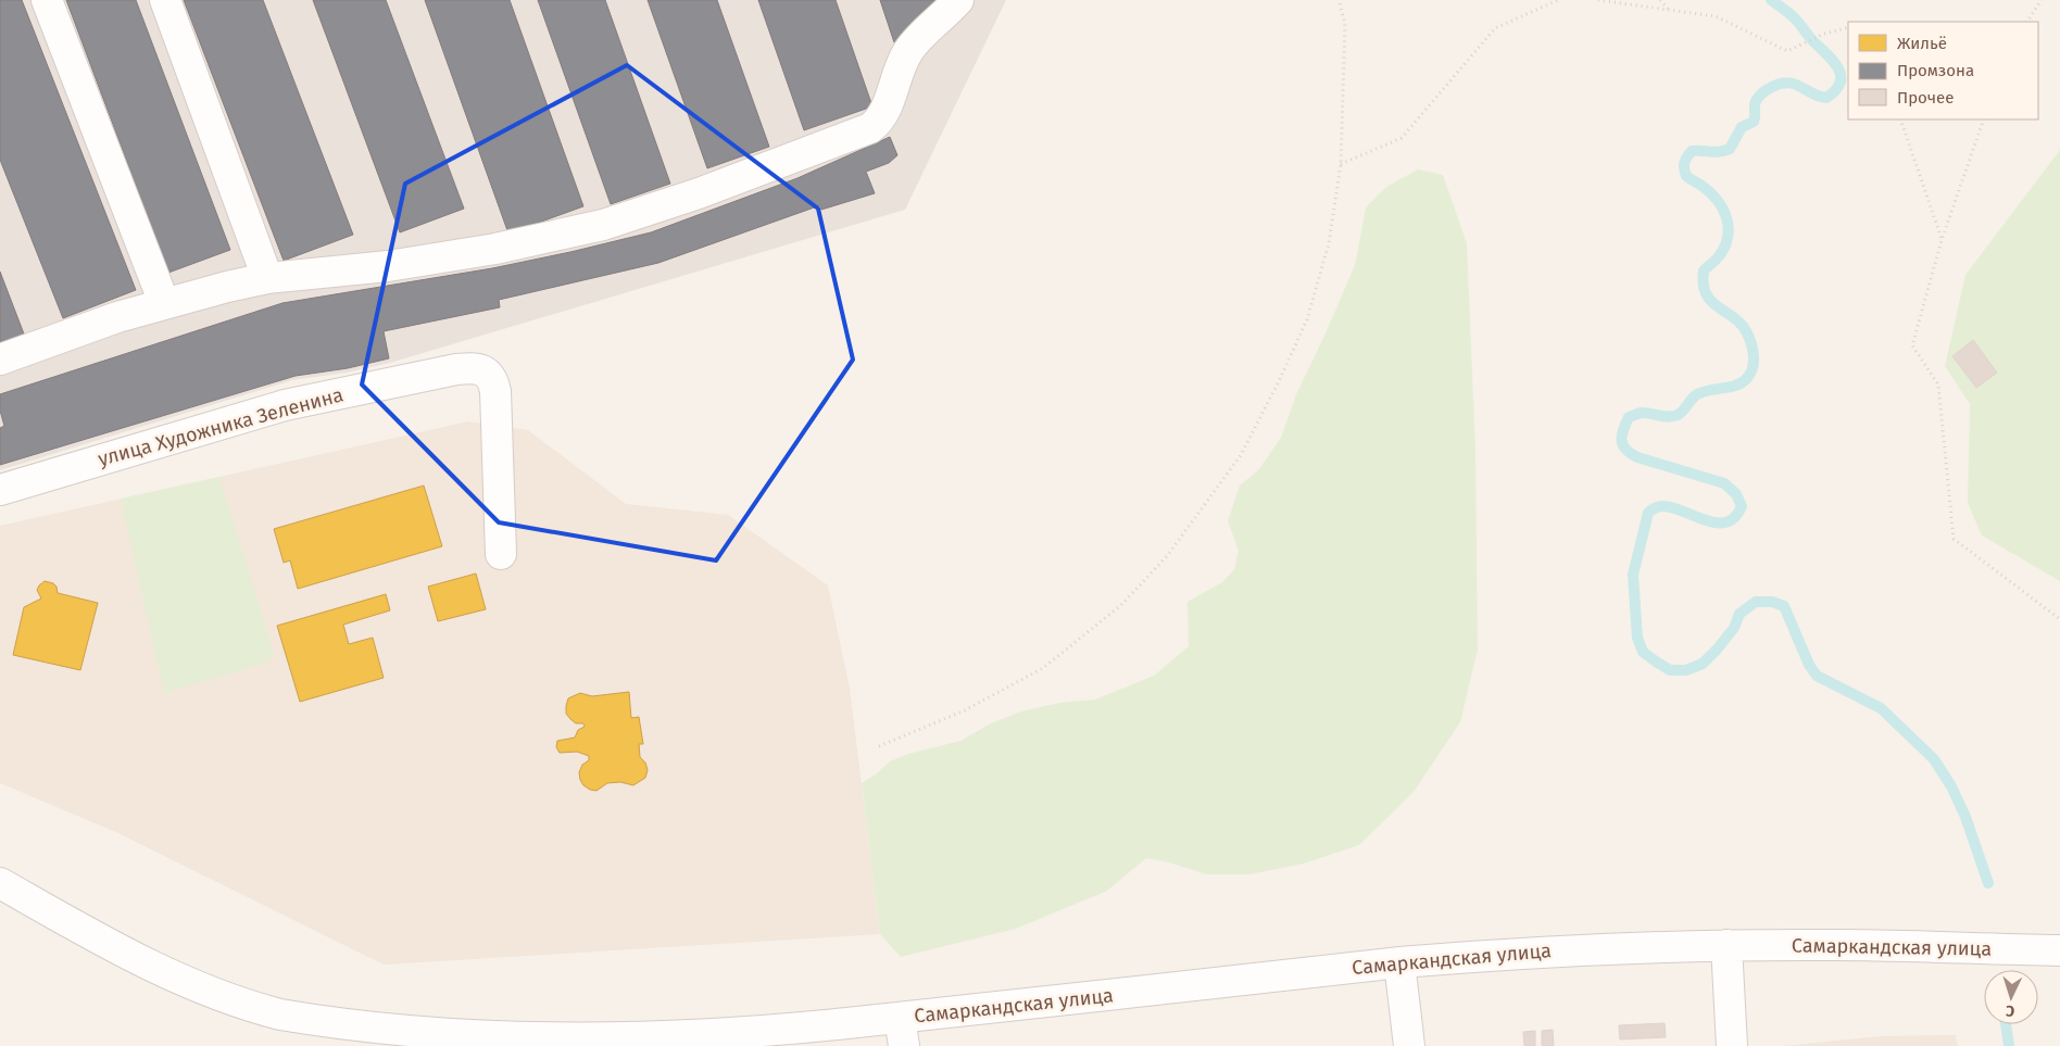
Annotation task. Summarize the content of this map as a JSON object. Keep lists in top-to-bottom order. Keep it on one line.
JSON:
{"streets":{"street":["улица Художника Зеленина","Самаркандская улица"]},"legend":["Жильё","Промзона","Прочее"],"north":"bottom"}
